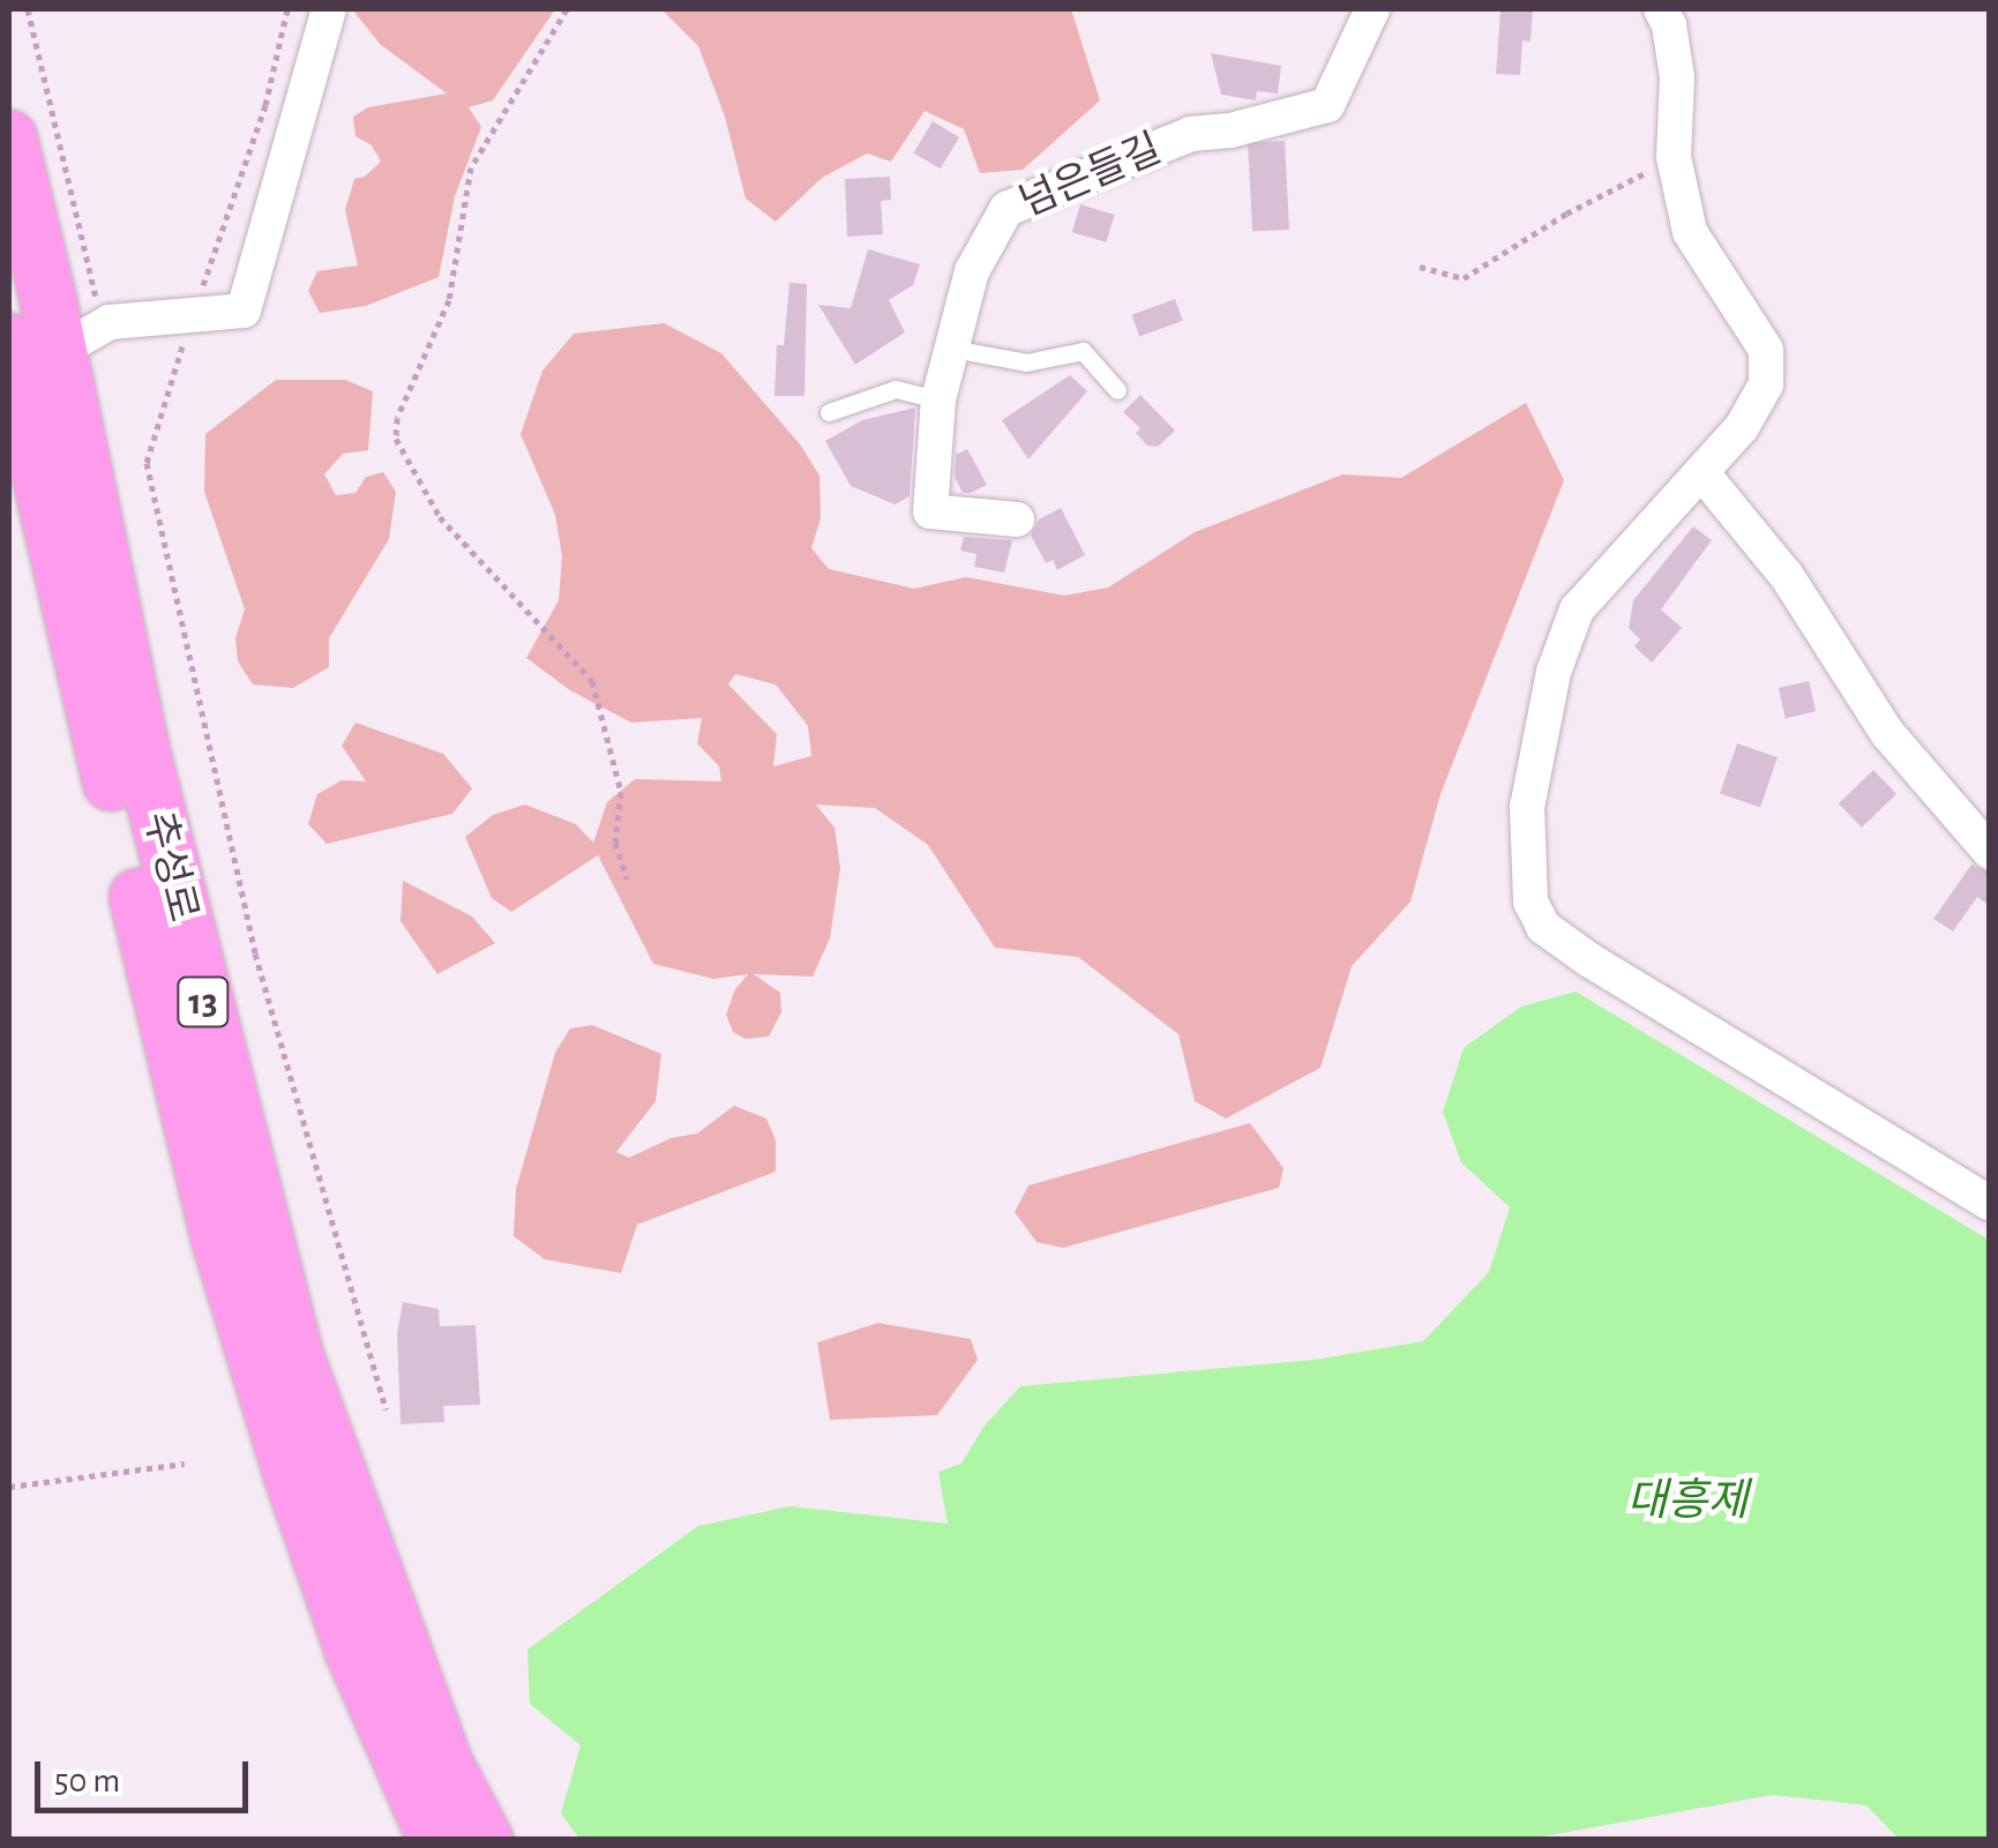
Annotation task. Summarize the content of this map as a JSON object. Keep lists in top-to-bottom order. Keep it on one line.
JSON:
{"streets":{"main road":["추성로","13"],"street":["넘은들길"]},"water":["대흥제"],"scale_bar":"50 m"}
